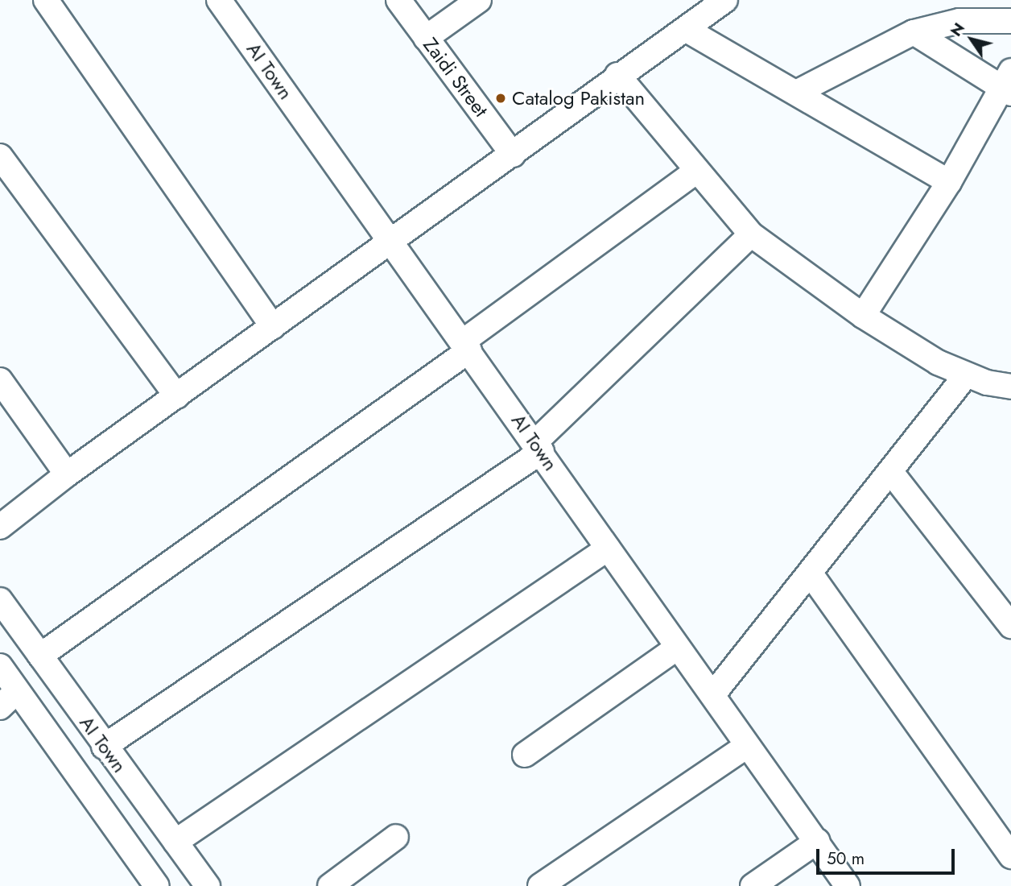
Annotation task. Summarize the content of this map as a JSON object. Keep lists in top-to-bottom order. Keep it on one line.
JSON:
{"streets":{"street":["AI Town","Zaidi Street"]},"places":["Catalog Pakistan"],"scale_bar":"50 m","north":"top left"}
